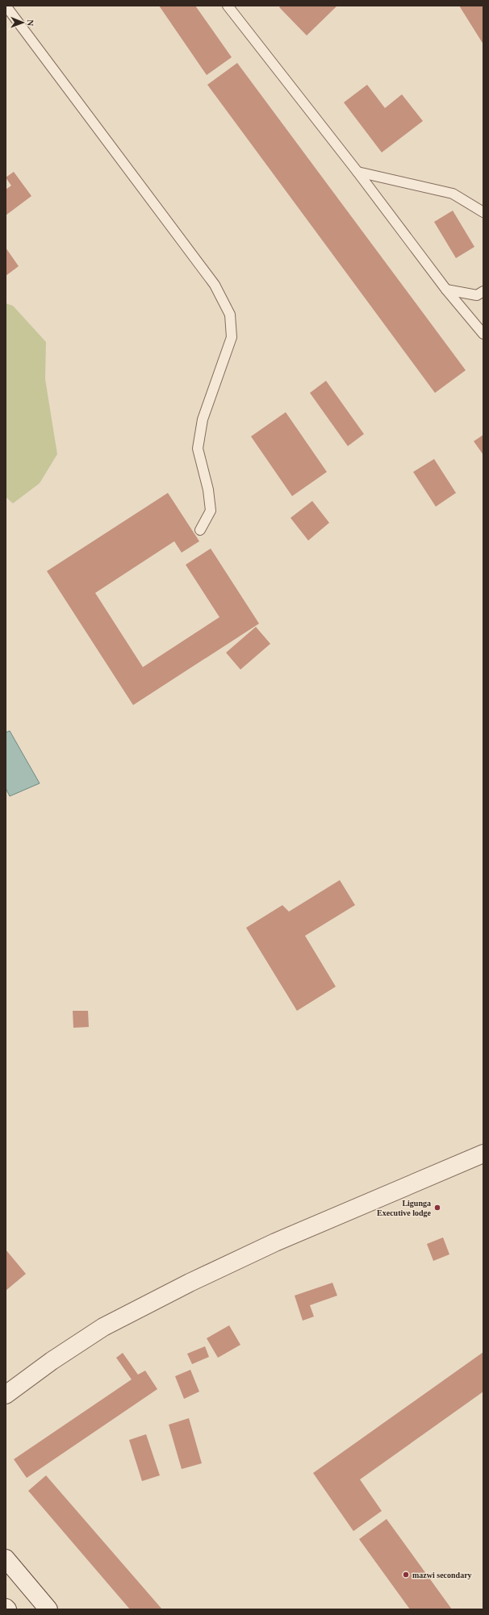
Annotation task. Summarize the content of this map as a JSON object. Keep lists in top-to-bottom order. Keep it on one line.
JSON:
{"places":["Ligunga Executive lodge","mazwi secondary"],"north":"right"}
